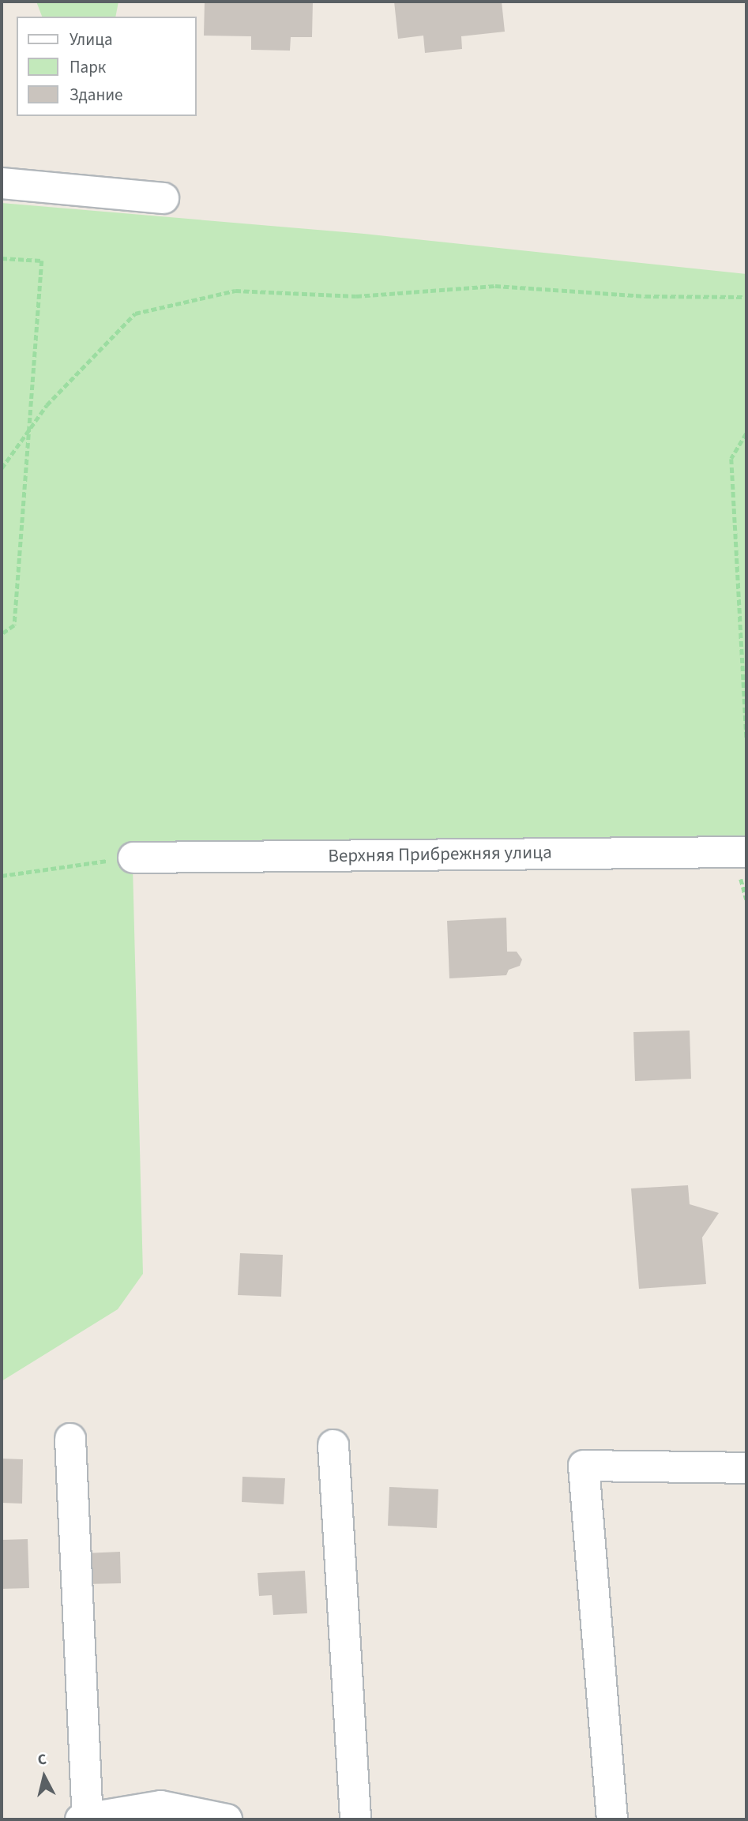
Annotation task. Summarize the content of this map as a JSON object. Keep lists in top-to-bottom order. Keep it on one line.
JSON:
{"streets":{"street":["Верхняя Прибрежняя улица"]},"legend":["Улица","Парк","Здание"],"north":"top"}
